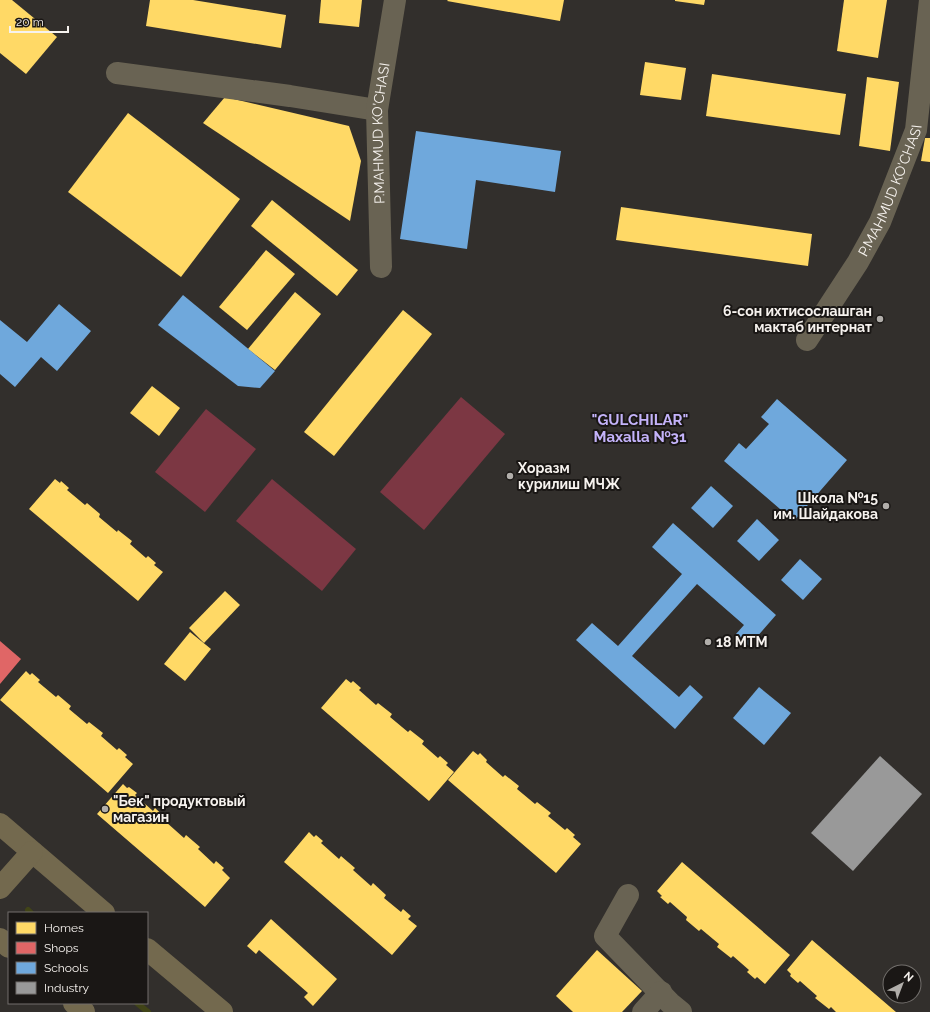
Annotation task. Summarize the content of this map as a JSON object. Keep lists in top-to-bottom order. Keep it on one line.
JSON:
{"streets":{"street":["P.MAHMUD KO'CHASI"]},"districts":["\"GULCHILAR\" Maxalla №31"],"places":["6-сон ихтисослашган мактаб интернат","Хоразм курилиш МЧЖ","Школа №15 им. Шайдакова","18 MTM","\"Бек\" продуктовый магазин"],"legend":["Homes","Shops","Schools","Industry"],"scale_bar":"20 m","north":"top right"}
